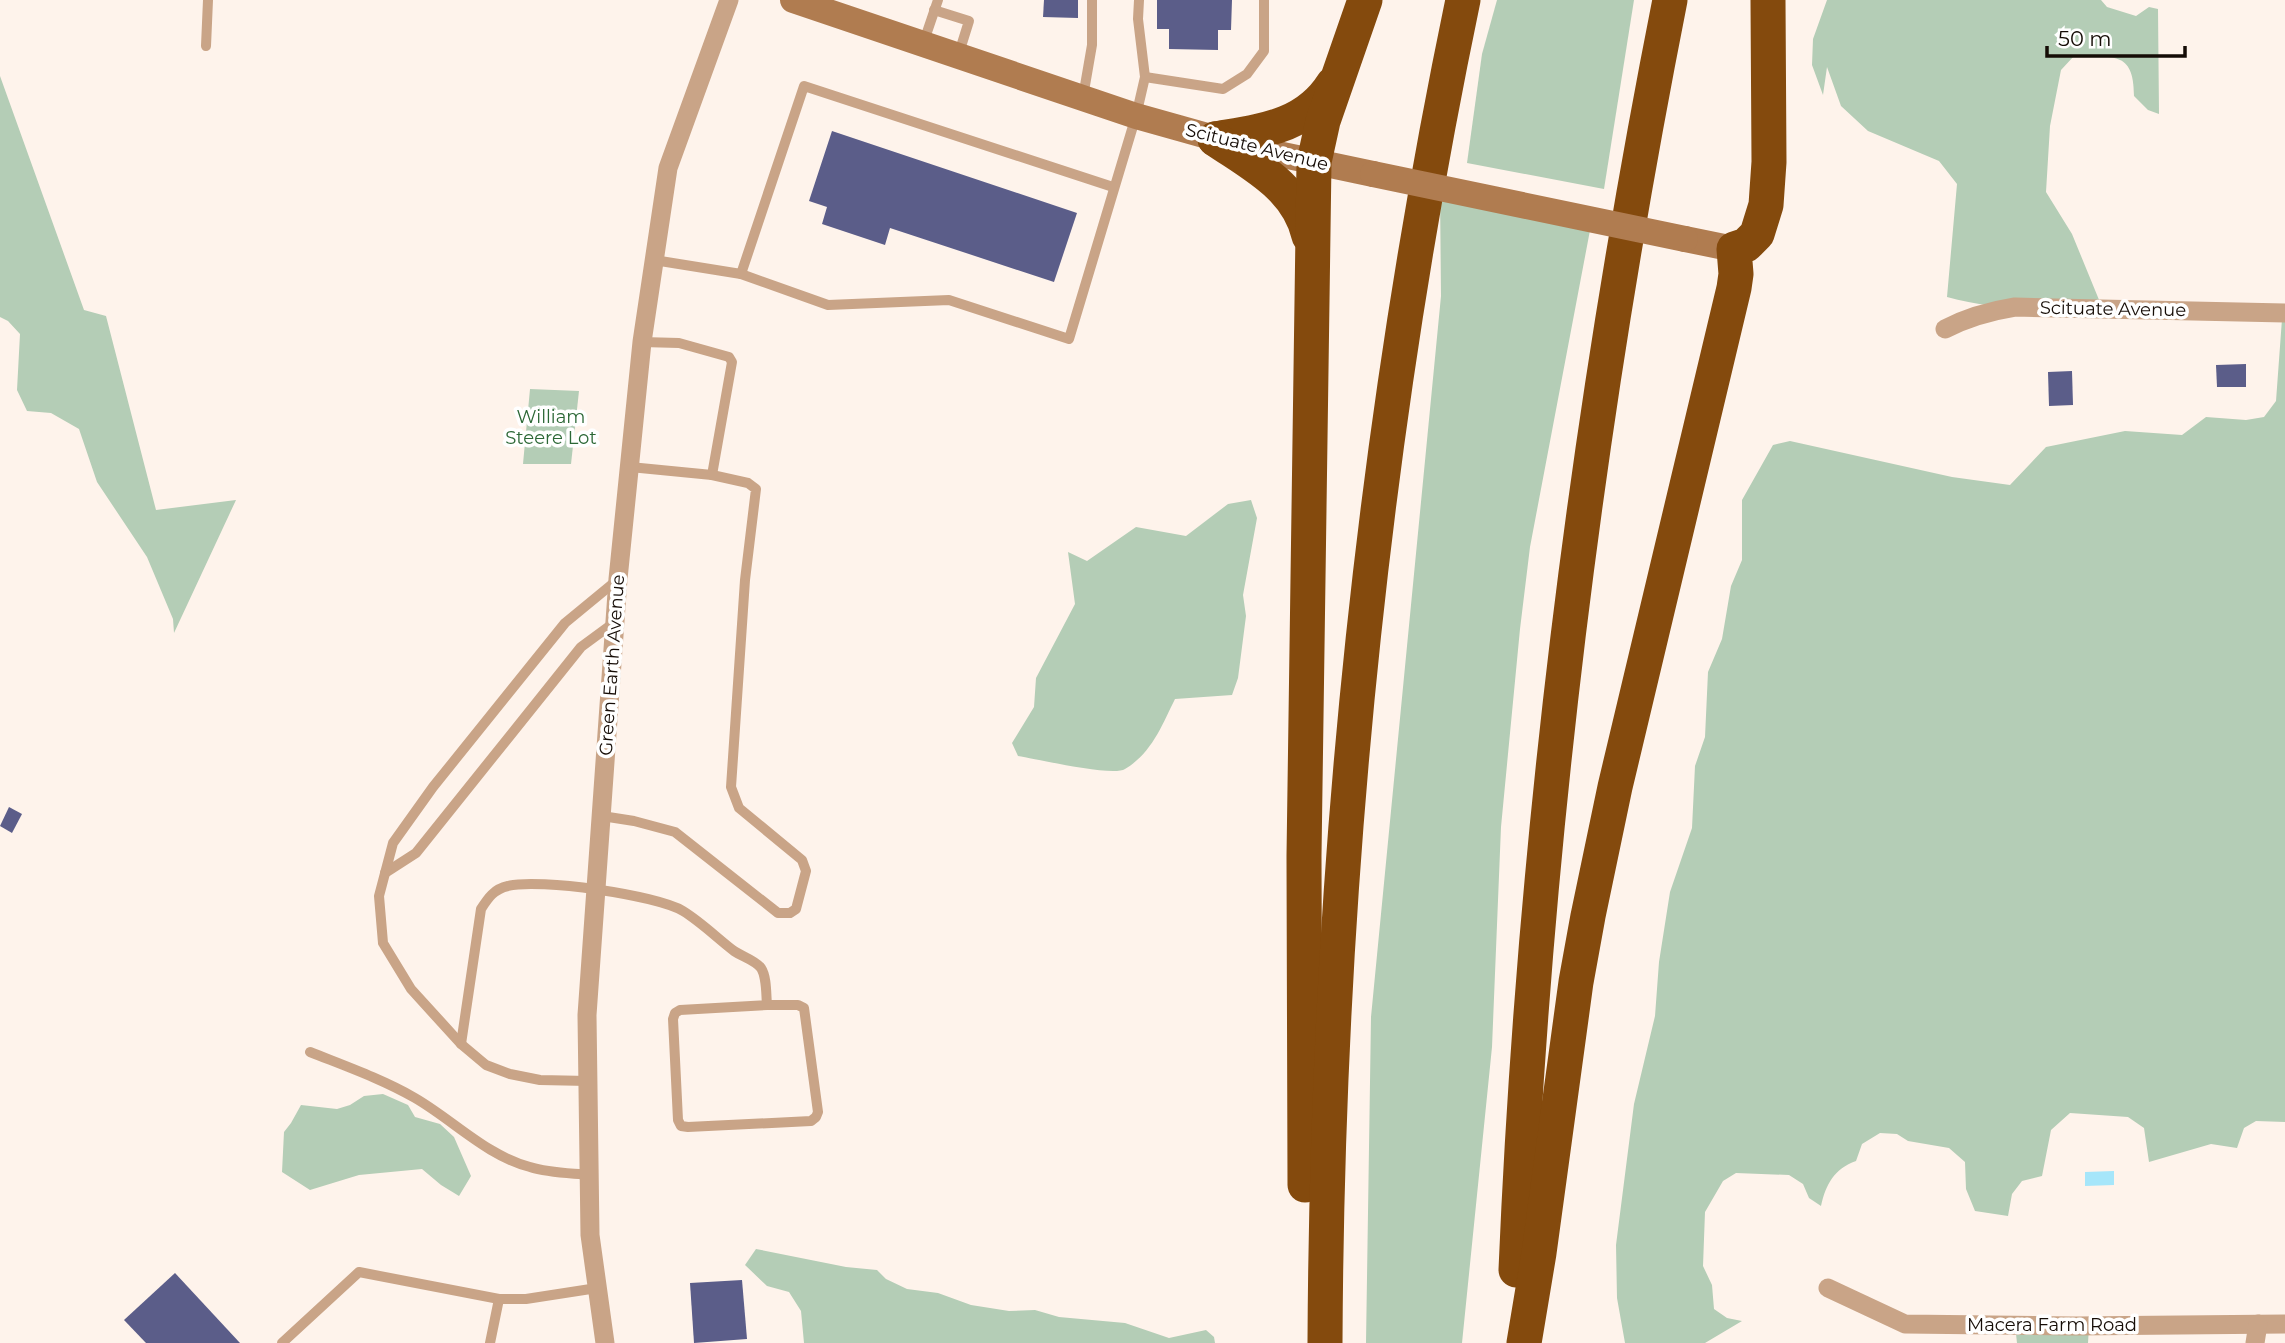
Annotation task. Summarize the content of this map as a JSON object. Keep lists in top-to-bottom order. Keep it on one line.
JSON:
{"streets":{"main road":["Scituate Avenue"],"street":["Green Earth Avenue","Macera Farm Road"]},"parks":["William Steere Lot"],"scale_bar":"50 m"}
